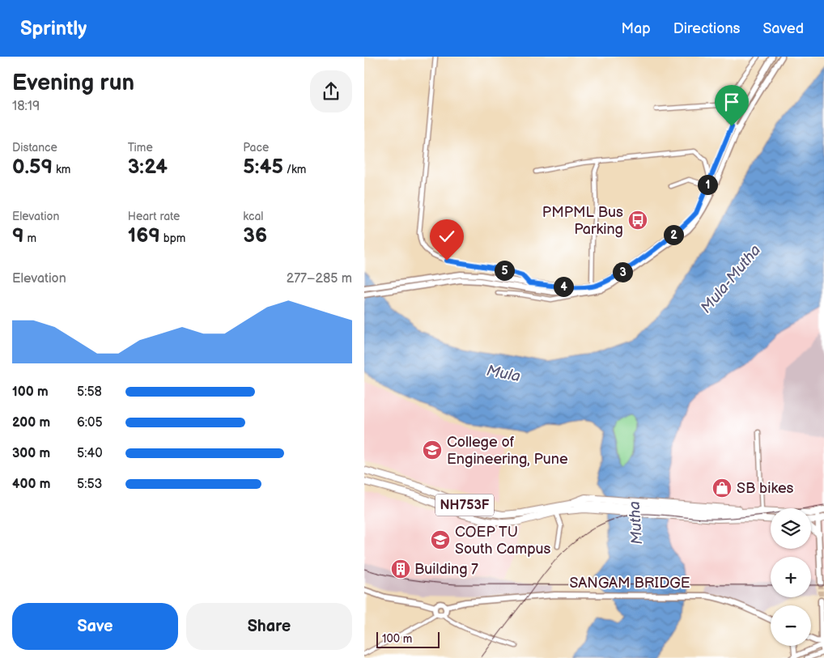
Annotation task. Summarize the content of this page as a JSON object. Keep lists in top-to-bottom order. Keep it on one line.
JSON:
{"streets":{"highway":["NH753F"],"main road":["SANGAM BRIDGE"]},"water":["Mula-Mutha","Mula","Mutha"],"places":{"bus stop":["PMPML Bus Parking"],"school or university":["College of Engineering, Pune","COEP TU South Campus"],"shop":["SB bikes"],"building":["Building 7"]},"scale_bar":"100 m","page":{"header":"Sprintly","nav":["Map","Directions","Saved"],"heading":["Evening run","18:19"],"stats":[["Distance","0.59 km"],["Time","3:24"],["Pace","5:45 /km"],["Elevation","9 m"],["Heart rate","169 bpm"],["kcal","36"]],"pins":["1","2","5","3","4"],"chart":["Elevation","277–285 m"],"list":[{"name":"100 m","note":"5:58"},{"name":"200 m","note":"6:05"},{"name":"300 m","note":"5:40"},{"name":"400 m","note":"5:53"}],"map_buttons":["+","−"],"buttons":["Save","Share"],"scale":"100 m"}}
